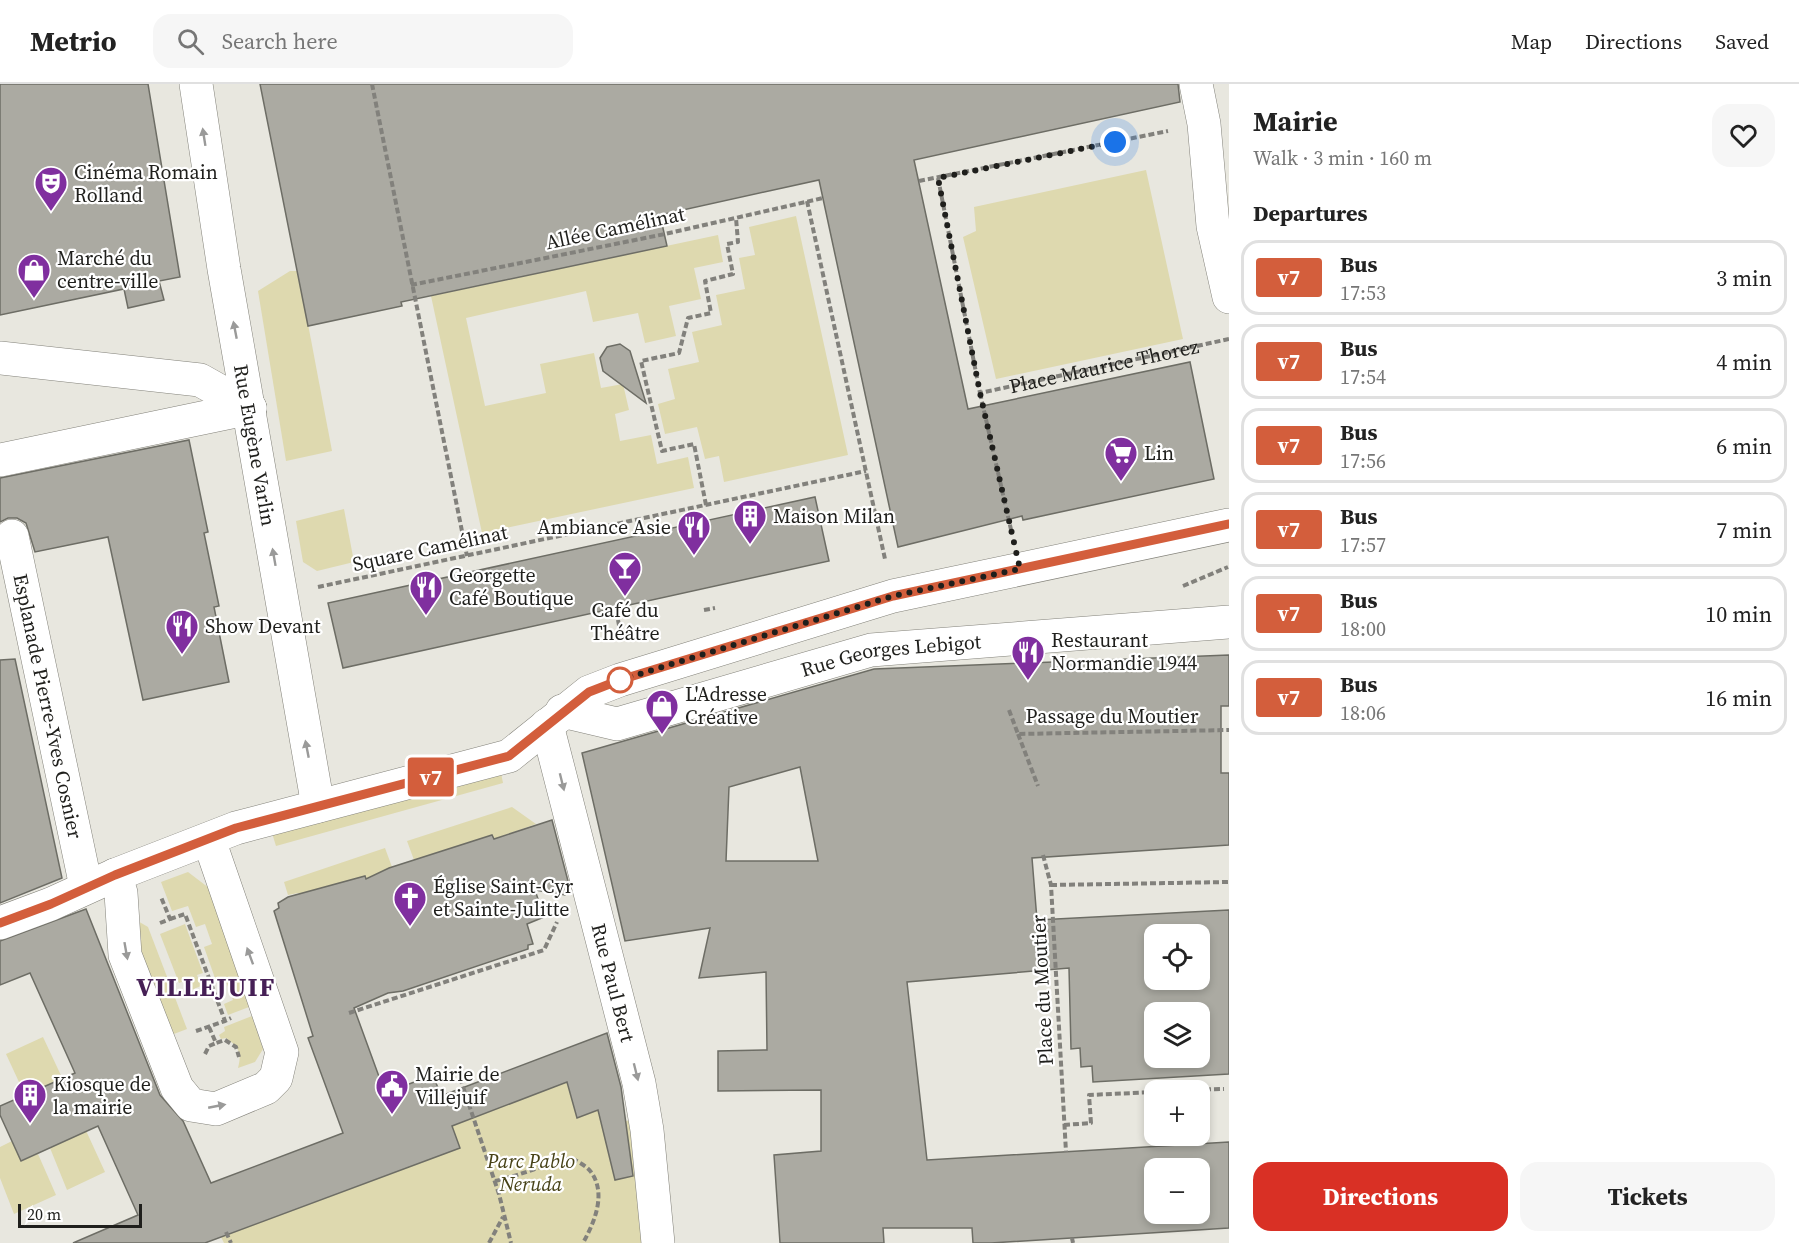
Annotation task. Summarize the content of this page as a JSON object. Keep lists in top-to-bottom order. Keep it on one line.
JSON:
{"streets":{"street":["Rue Eugène Varlin","Rue Georges Lebigot","Esplanade Pierre-Yves Cosnier","Rue Paul Bert"],"path":["Allée Camélinat","Place Maurice Thorez","Square Camélinat","Passage du Moutier","Place du Moutier"]},"crossings":[["Rue Eugène Varlin","Square Camélinat"],["Rue Georges Lebigot","Rue Paul Bert"]],"one_way":["Rue Eugène Varlin","Rue Paul Bert"],"districts":["VILLEJUIF"],"parks":["Parc Pablo Neruda"],"places":{"theatre":["Cinéma Romain Rolland"],"shop":["Marché du centre-ville","L'Adresse Créative"],"supermarket":["Lin"],"building":["Maison Milan","Kiosque de la mairie"],"restaurant":["Ambiance Asie","Georgette Café Boutique","Show Devant","Restaurant Normandie 1944"],"bar":["Café du Théâtre"],"church":["Église Saint-Cyr et Sainte-Julitte"],"public building":["Mairie de Villejuif"]},"lines":["bus line v7"],"scale_bar":"20 m","page":{"header":"Metrio","search":"Search here","nav":["Map","Directions","Saved"],"on_map":"v7","heading":[["Mairie","Walk · 3 min · 160 m"],"Departures"],"list":[{"mark":"v7","name":"Bus","note":"17:53","value":"3 min"},{"mark":"v7","name":"Bus","note":"17:54","value":"4 min"},{"mark":"v7","name":"Bus","note":"17:56","value":"6 min"},{"mark":"v7","name":"Bus","note":"17:57","value":"7 min"},{"mark":"v7","name":"Bus","note":"18:00","value":"10 min"},{"mark":"v7","name":"Bus","note":"18:06","value":"16 min"}],"map_buttons":["+","−"],"buttons":["Directions","Tickets"],"scale":"20 m"}}
